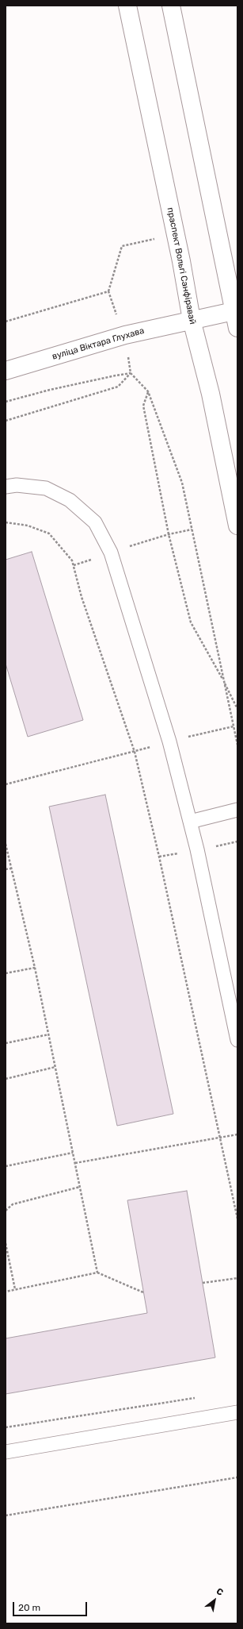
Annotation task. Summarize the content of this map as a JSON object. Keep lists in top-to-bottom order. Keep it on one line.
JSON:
{"streets":{"street":["праспект Вольгі Санфіравай","вуліца Віктара Глухава"]},"crossings":[["праспект Вольгі Санфіравай","вуліца Віктара Глухава"]],"scale_bar":"20 m","north":"top right"}
